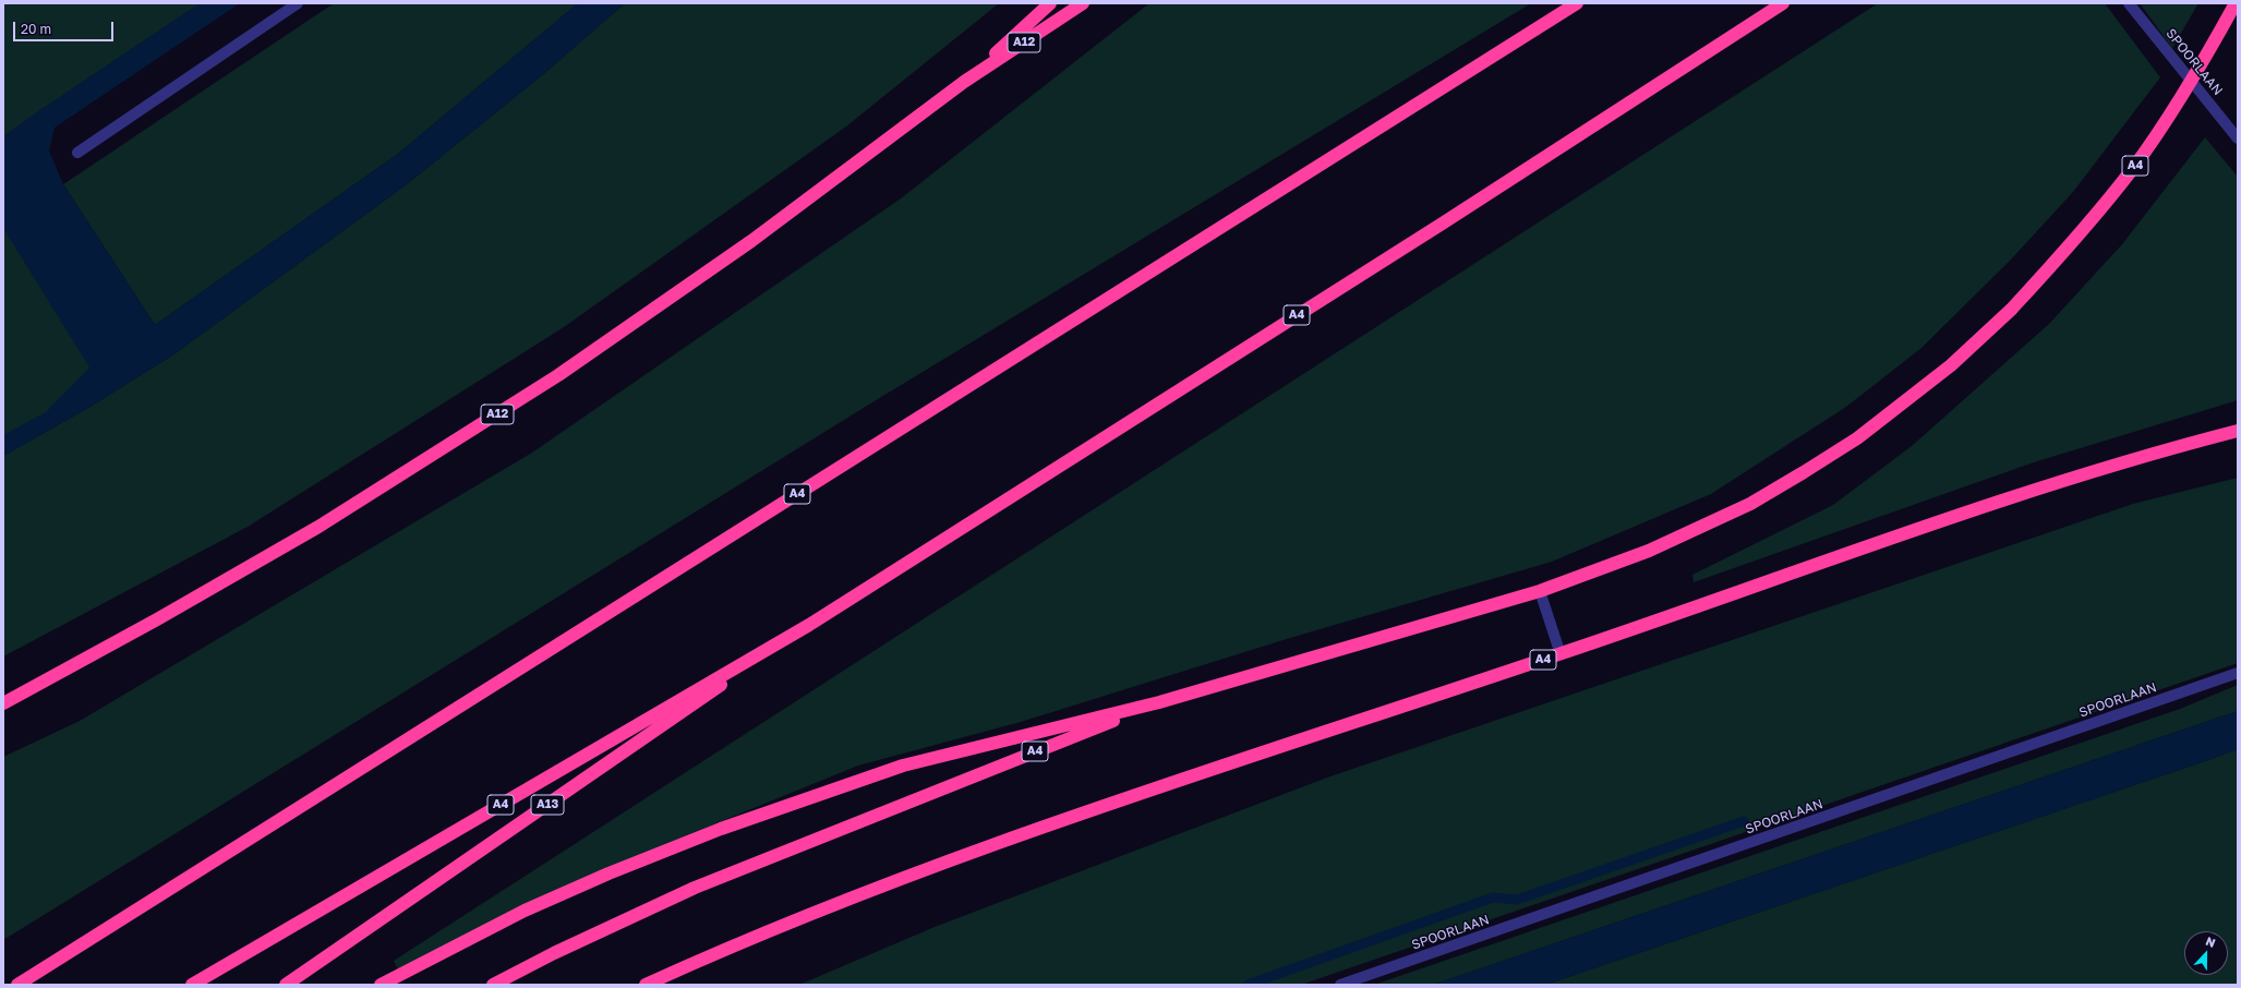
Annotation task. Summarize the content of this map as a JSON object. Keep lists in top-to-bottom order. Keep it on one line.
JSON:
{"streets":{"highway":["A12","A4","A13"],"street":["SPOORLAAN"]},"crossings":[["A4","A13"]],"scale_bar":"20 m","north":"top"}
